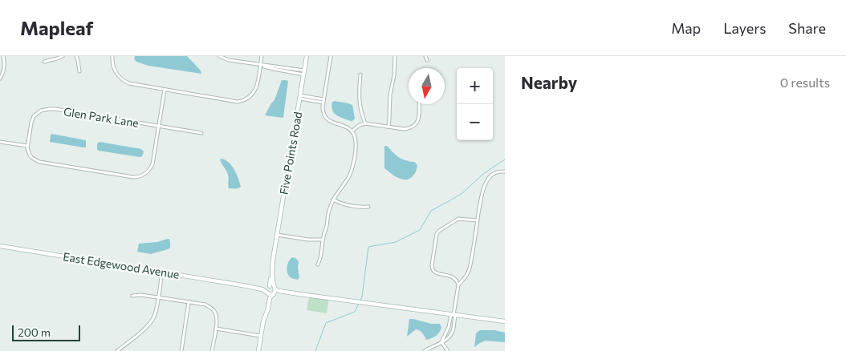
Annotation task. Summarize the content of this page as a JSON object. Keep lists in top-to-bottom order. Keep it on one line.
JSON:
{"streets":{"main road":["Five Points Road","East Edgewood Avenue"],"street":["Glen Park Lane"]},"crossings":[["Five Points Road","East Edgewood Avenue"]],"scale_bar":"200 m","north":"bottom","page":{"header":"Mapleaf","nav":["Map","Layers","Share"],"heading":["Nearby","0 results"],"map_buttons":["+","−"],"scale":"200 m"}}
